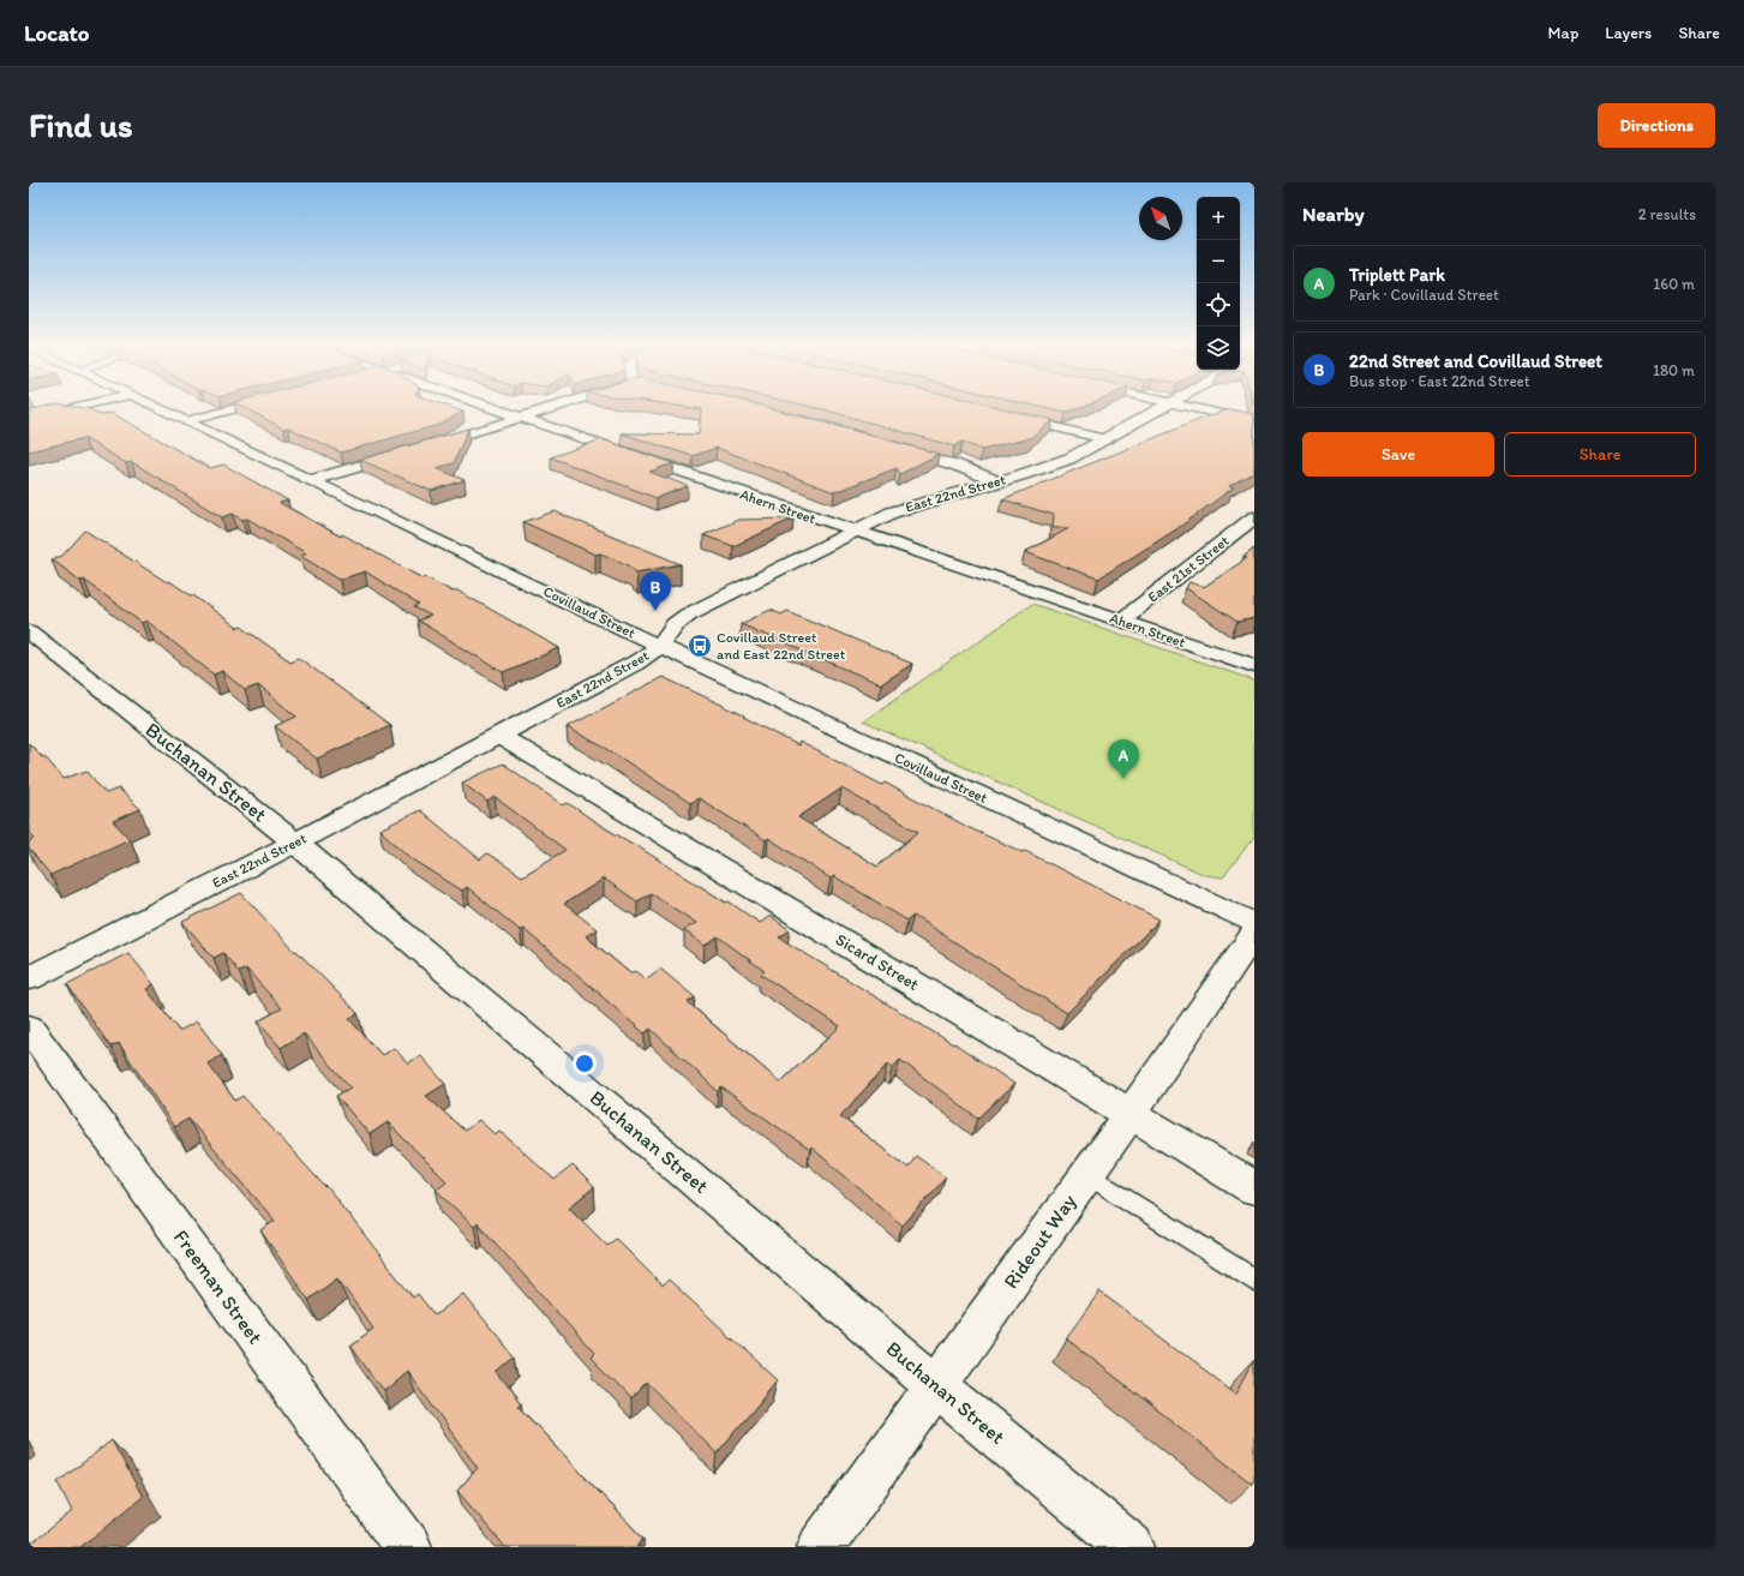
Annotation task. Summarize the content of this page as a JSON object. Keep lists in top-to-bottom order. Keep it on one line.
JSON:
{"streets":{"street":["East 22nd Street","Ahern Street","East 21st Street","Covillaud Street","Buchanan Street","Sicard Street","Rideout Way","Freeman Street"]},"crossings":[["East 22nd Street","Ahern Street"],["East 22nd Street","Covillaud Street"],["East 22nd Street","Buchanan Street"],["East 22nd Street","Sicard Street"],["Ahern Street","East 21st Street"],["Buchanan Street","Rideout Way"],["Sicard Street","Rideout Way"]],"places":{"bus stop":["Covillaud Street and East 22nd Street"]},"north":"top left","page":{"header":"Locato","nav":["Map","Layers","Share"],"buttons":["Directions",["Save","Share"]],"title":"Find us","heading":["Nearby","2 results"],"map_buttons":["+","−"],"list":[{"mark":"A","name":"Triplett Park","note":"Park · Covillaud Street","value":"160 m"},{"mark":"B","name":"22nd Street and Covillaud Street","note":"Bus stop · East 22nd Street","value":"180 m"}],"pins":["B","A"]}}
